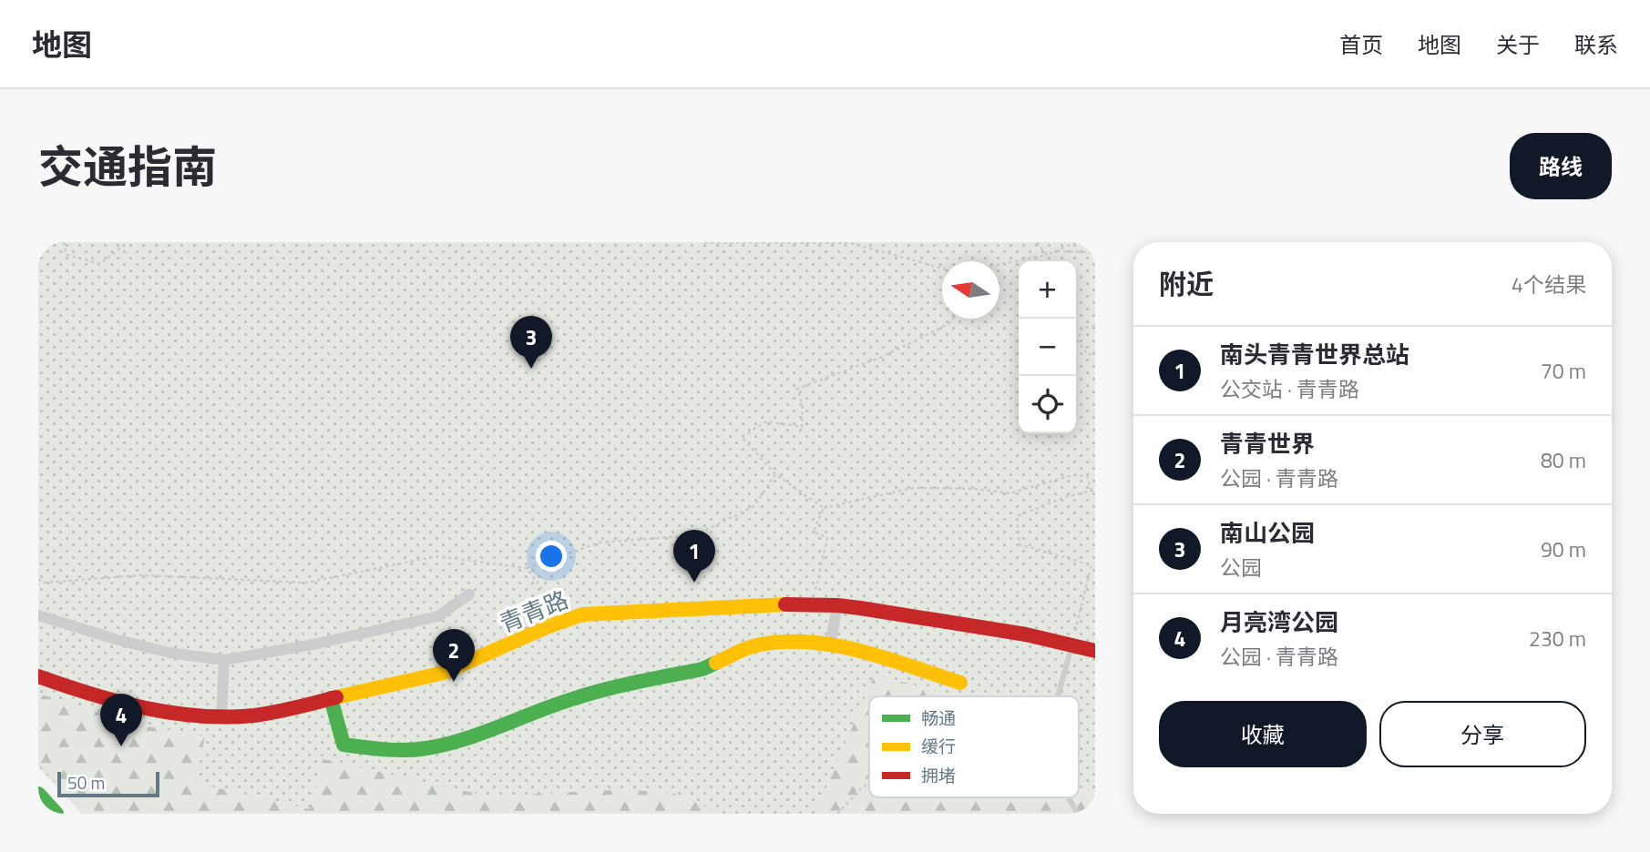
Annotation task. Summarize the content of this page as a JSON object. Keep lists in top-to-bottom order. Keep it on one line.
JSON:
{"streets":{"street":["青青路"]},"legend":["畅通","缓行","拥堵"],"scale_bar":"50 m","north":"left","page":{"header":"地图","nav":["首页","地图","关于","联系"],"title":"交通指南","buttons":["路线",["收藏","分享"]],"heading":["附近","4个结果"],"map_buttons":["+","−"],"pins":["3","1","2","4"],"list":[{"mark":"1","name":"南头青青世界总站","note":"公交站 · 青青路","value":"70 m"},{"mark":"2","name":"青青世界","note":"公园 · 青青路","value":"80 m"},{"mark":"3","name":"南山公园","note":"公园","value":"90 m"},{"mark":"4","name":"月亮湾公园","note":"公园 · 青青路","value":"230 m"}],"scale":"50 m"}}
